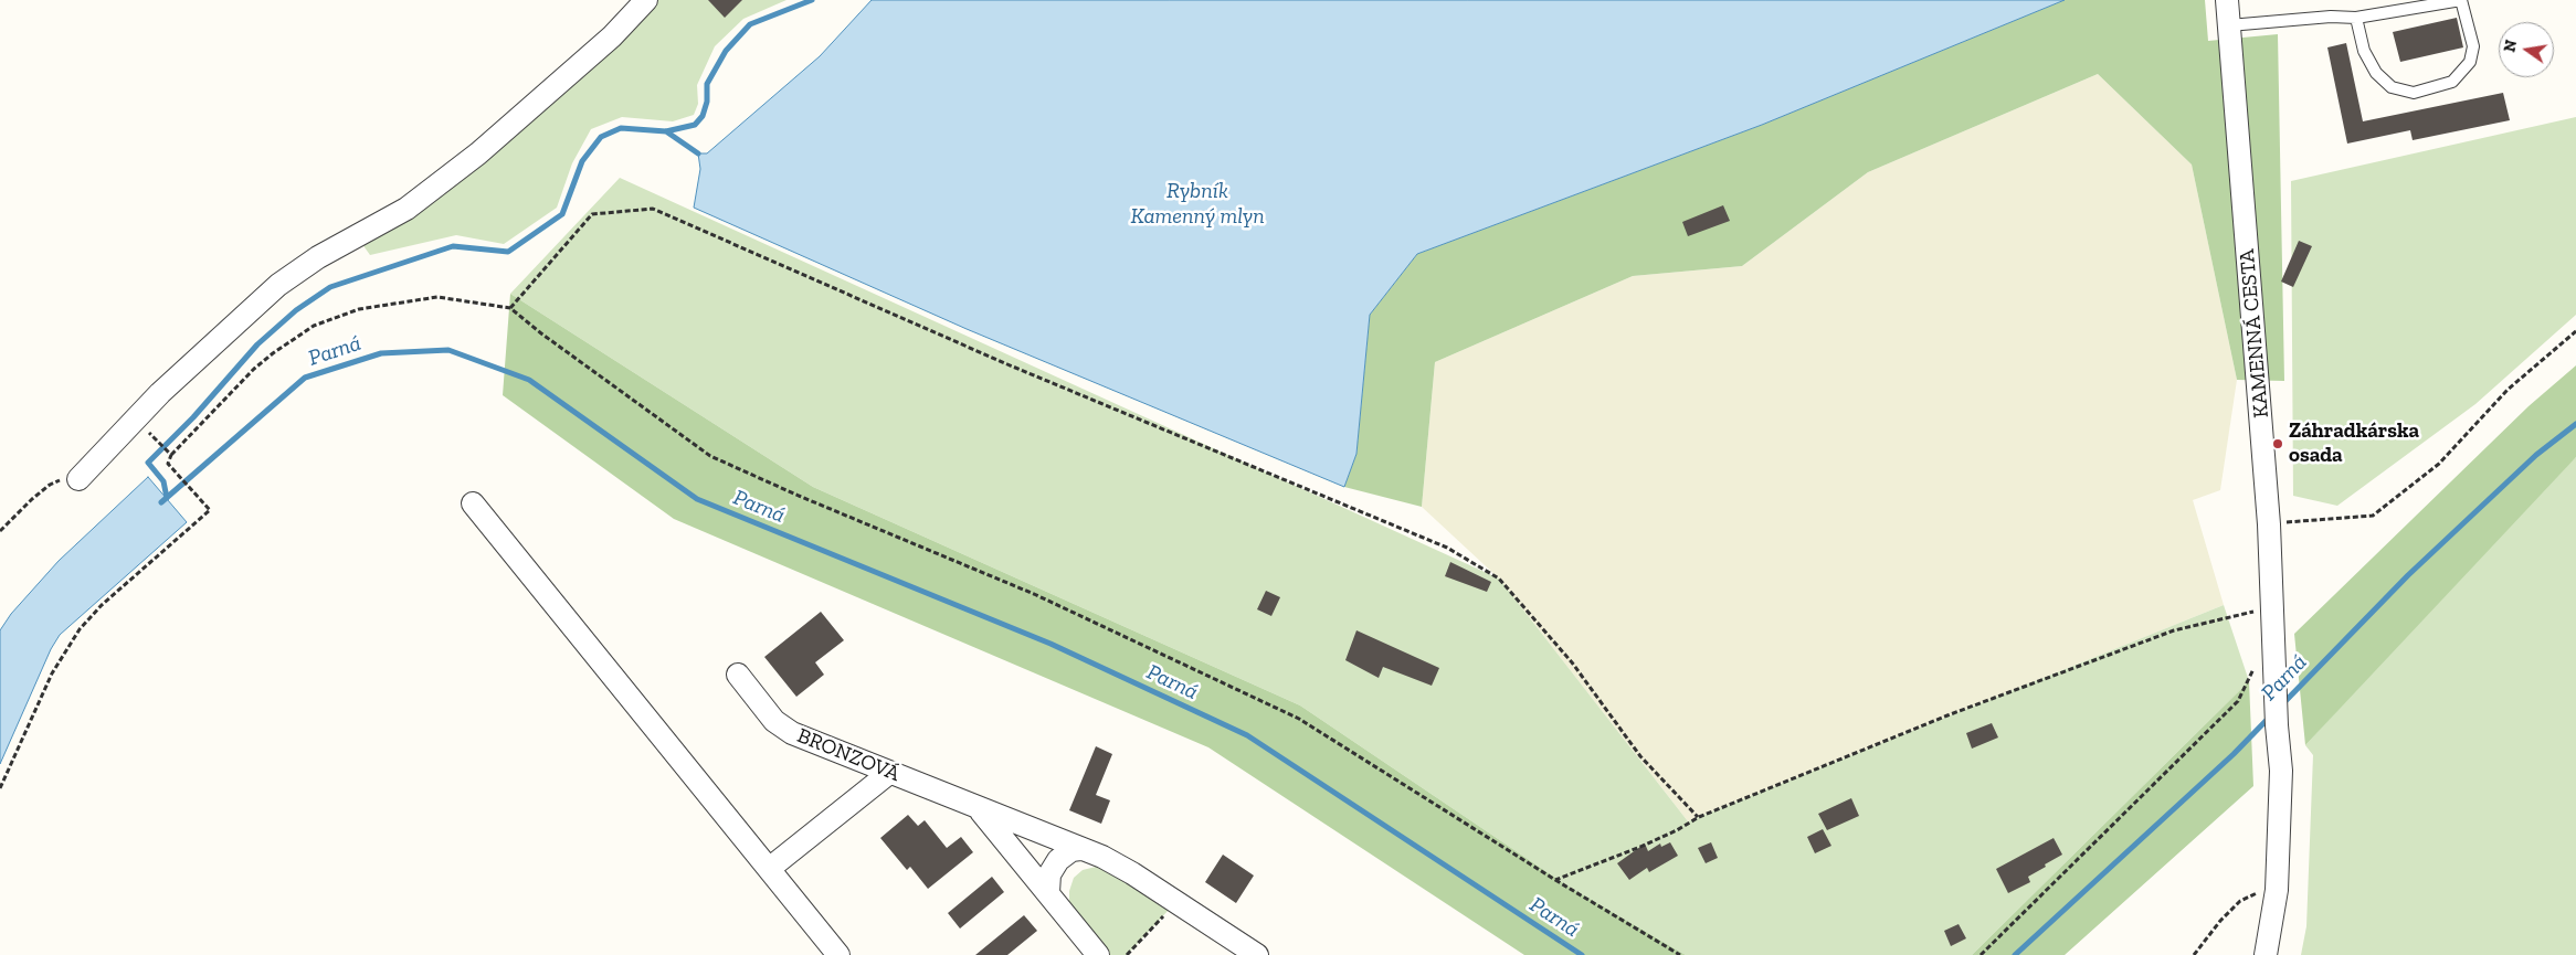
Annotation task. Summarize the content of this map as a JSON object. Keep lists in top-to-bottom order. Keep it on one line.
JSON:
{"streets":{"street":["KAMENNÁ CESTA","BRONZOVÁ"]},"water":["Rybník Kamenný mlyn","Parná"],"places":["Záhradkárska osada"],"north":"left"}
